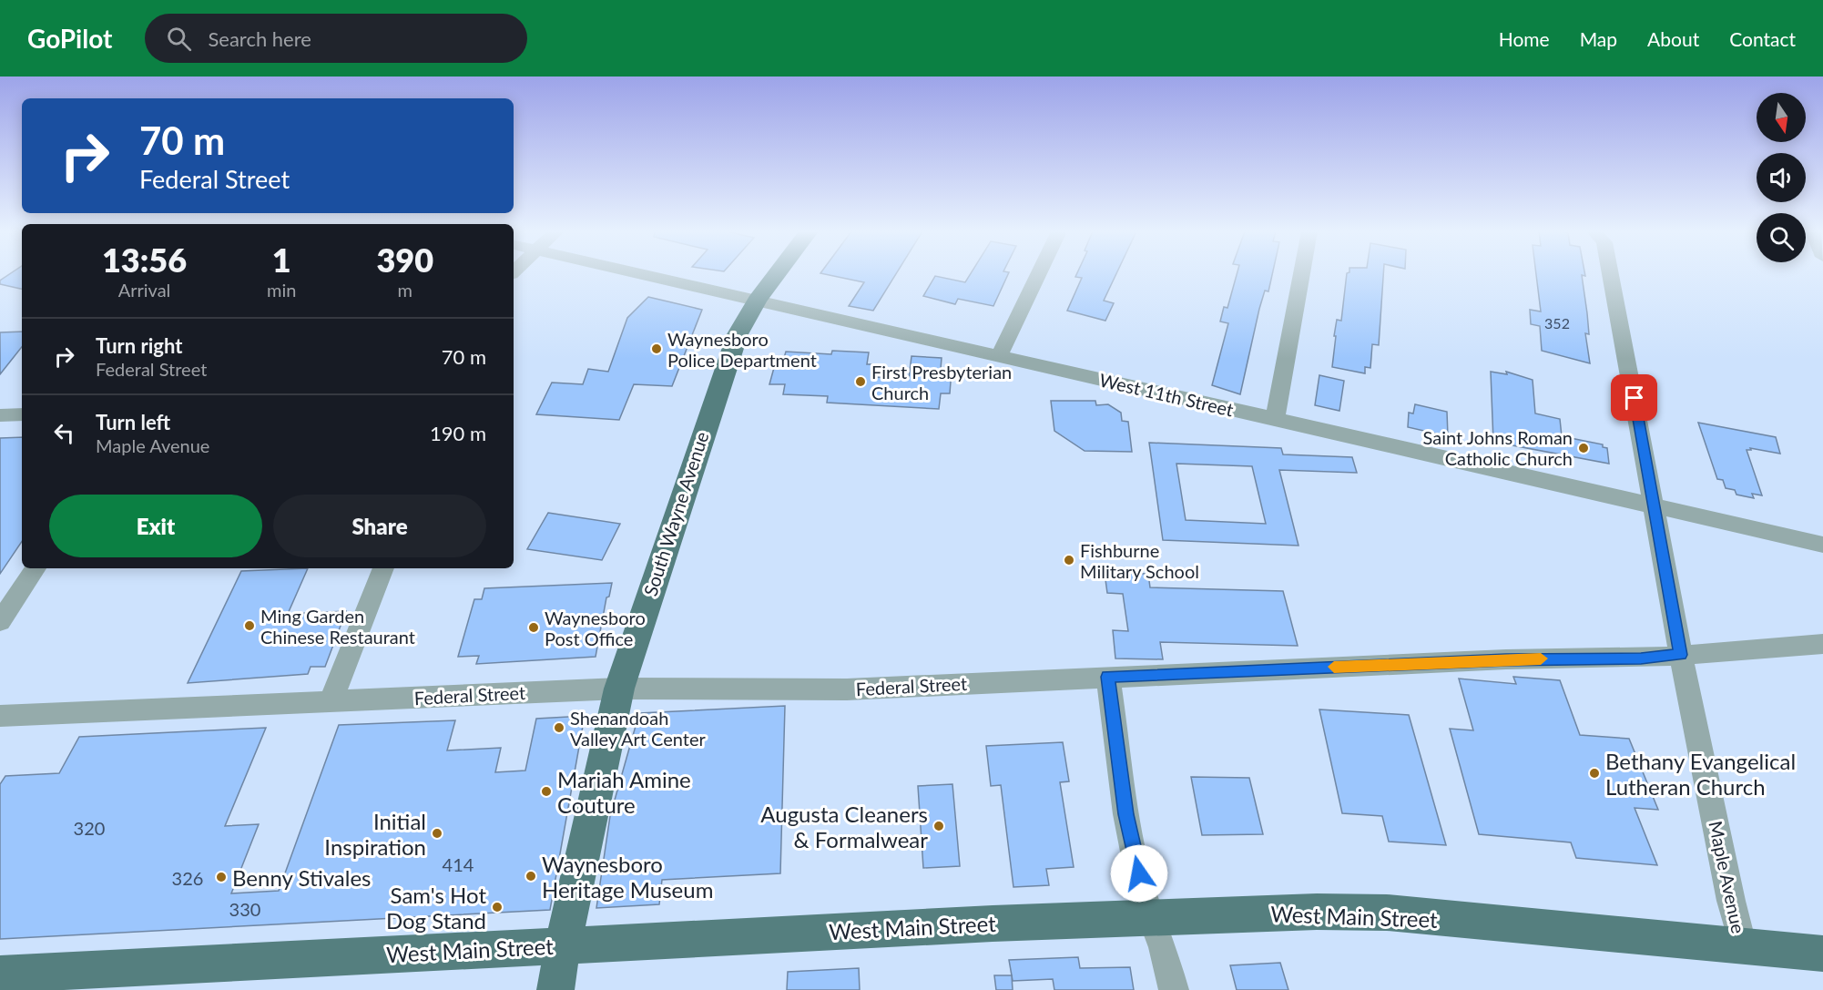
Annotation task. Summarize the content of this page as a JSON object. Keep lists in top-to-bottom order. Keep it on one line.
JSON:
{"streets":{"main road":["South Wayne Avenue","West Main Street"],"street":["West 11th Street","Federal Street","Maple Avenue"]},"crossings":[["West 11th Street","South Wayne Avenue"],["West 11th Street","Maple Avenue"],["South Wayne Avenue","Federal Street"],["South Wayne Avenue","West Main Street"],["Federal Street","Maple Avenue"],["Maple Avenue","West Main Street"]],"places":["Waynesboro Police Department","First Presbyterian Church","Saint Johns Roman Catholic Church","Fishburne Military School","Ming Garden Chinese Restaurant","Waynesboro Post Office","Shenandoah Valley Art Center","Bethany Evangelical Lutheran Church","Mariah Amine Couture","Augusta Cleaners & Formalwear","Initial Inspiration","Waynesboro Heritage Museum","Benny Stivales","Sam's Hot Dog Stand"],"house_numbers":["352","320","414","326","330"],"north":"bottom","page":{"header":"GoPilot","search":"Search here","nav":["Home","Map","About","Contact"],"turn":["70 m","Federal Street"],"eta":["13:56","Arrival","1","min","390","m"],"list":[{"name":"Turn right","note":"Federal Street","value":"70 m"},{"name":"Turn left","note":"Maple Avenue","value":"190 m"}],"buttons":["Exit","Share"]}}
